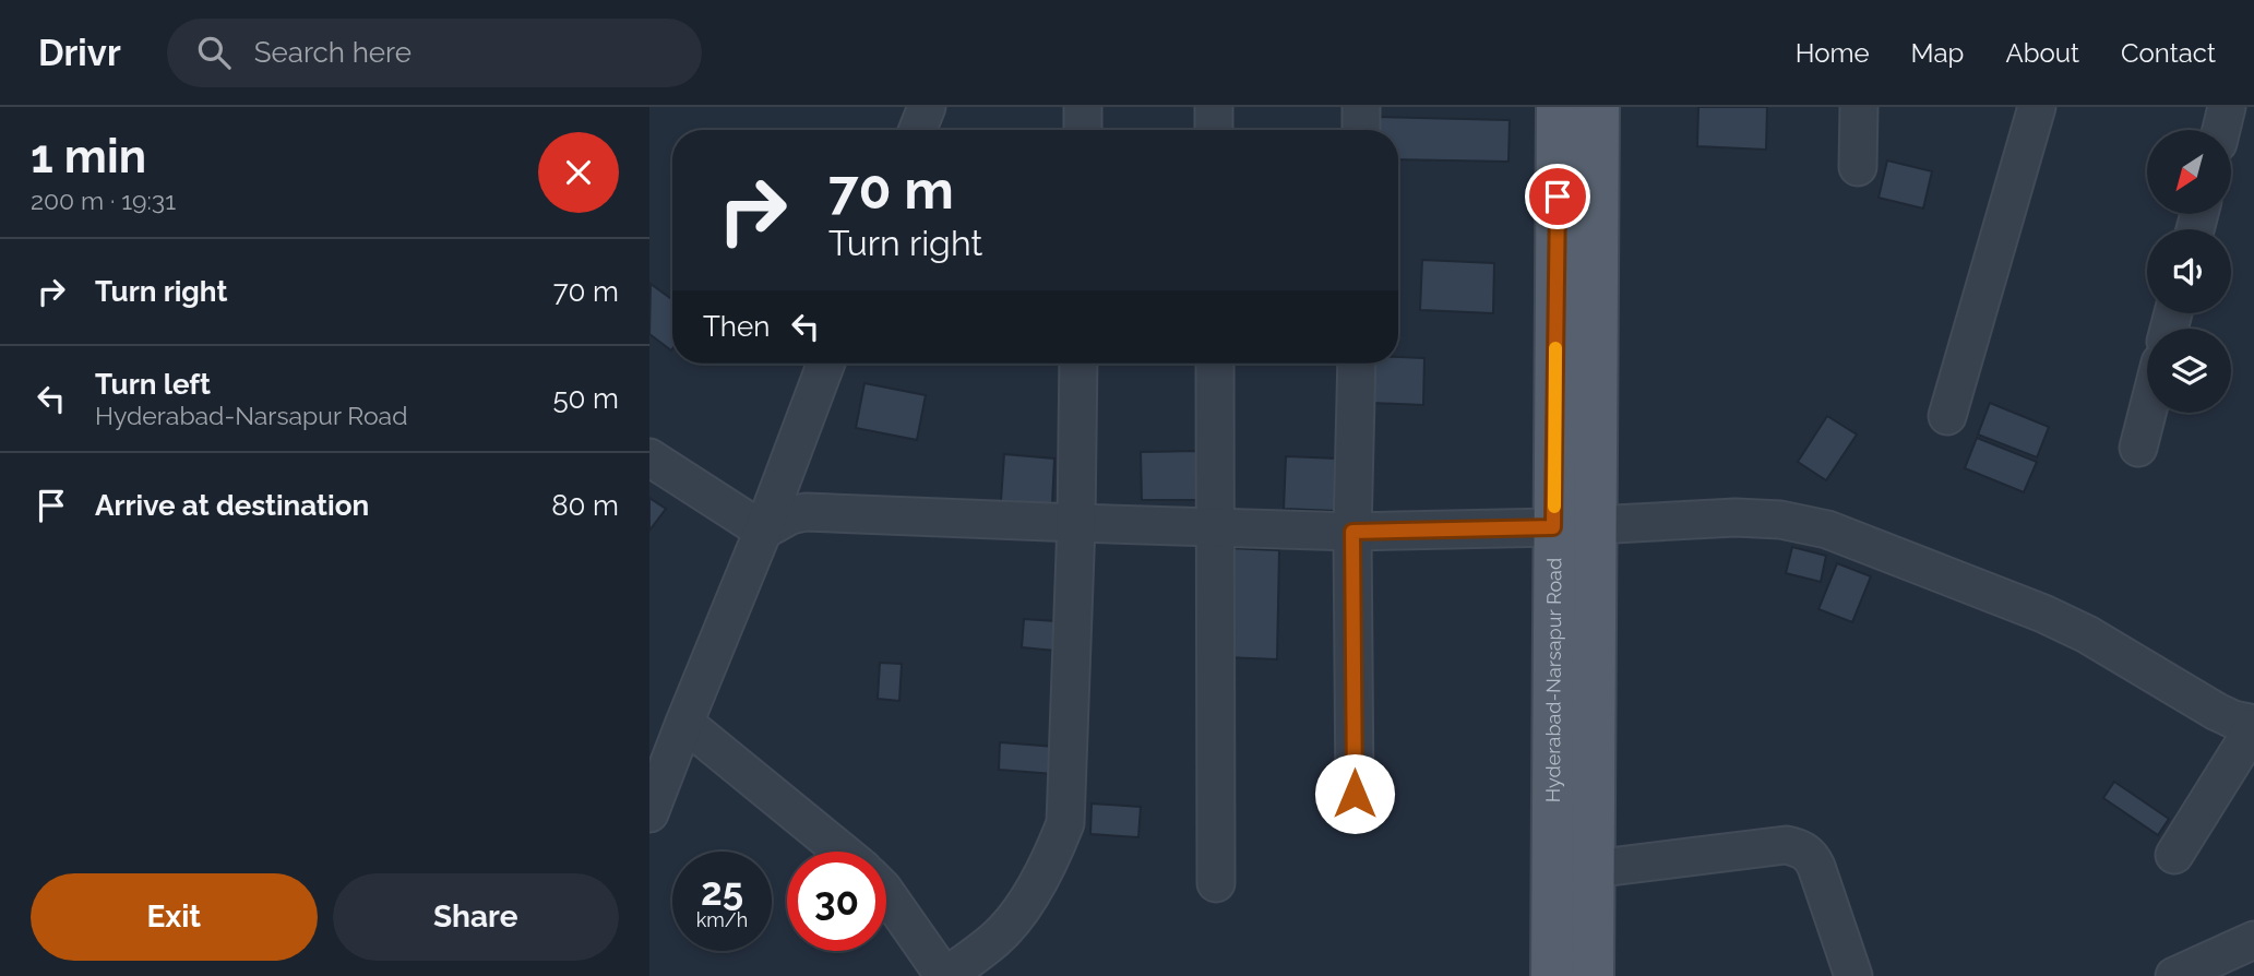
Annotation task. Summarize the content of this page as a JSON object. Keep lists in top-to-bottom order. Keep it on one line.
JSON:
{"streets":{"main road":["Hyderabad-Narsapur Road"]},"north":"bottom left","page":{"header":"Drivr","search":"Search here","nav":["Home","Map","About","Contact"],"heading":["1 min","200 m · 19:31"],"turn":["70 m","Turn right"],"list":[{"name":"Turn right","value":"70 m"},{"name":"Turn left","note":"Hyderabad-Narsapur Road","value":"50 m"},{"name":"Arrive at destination","value":"80 m"}],"then":"Then","speed":"25 km/h","limit":"30","buttons":["Exit","Share"]}}
